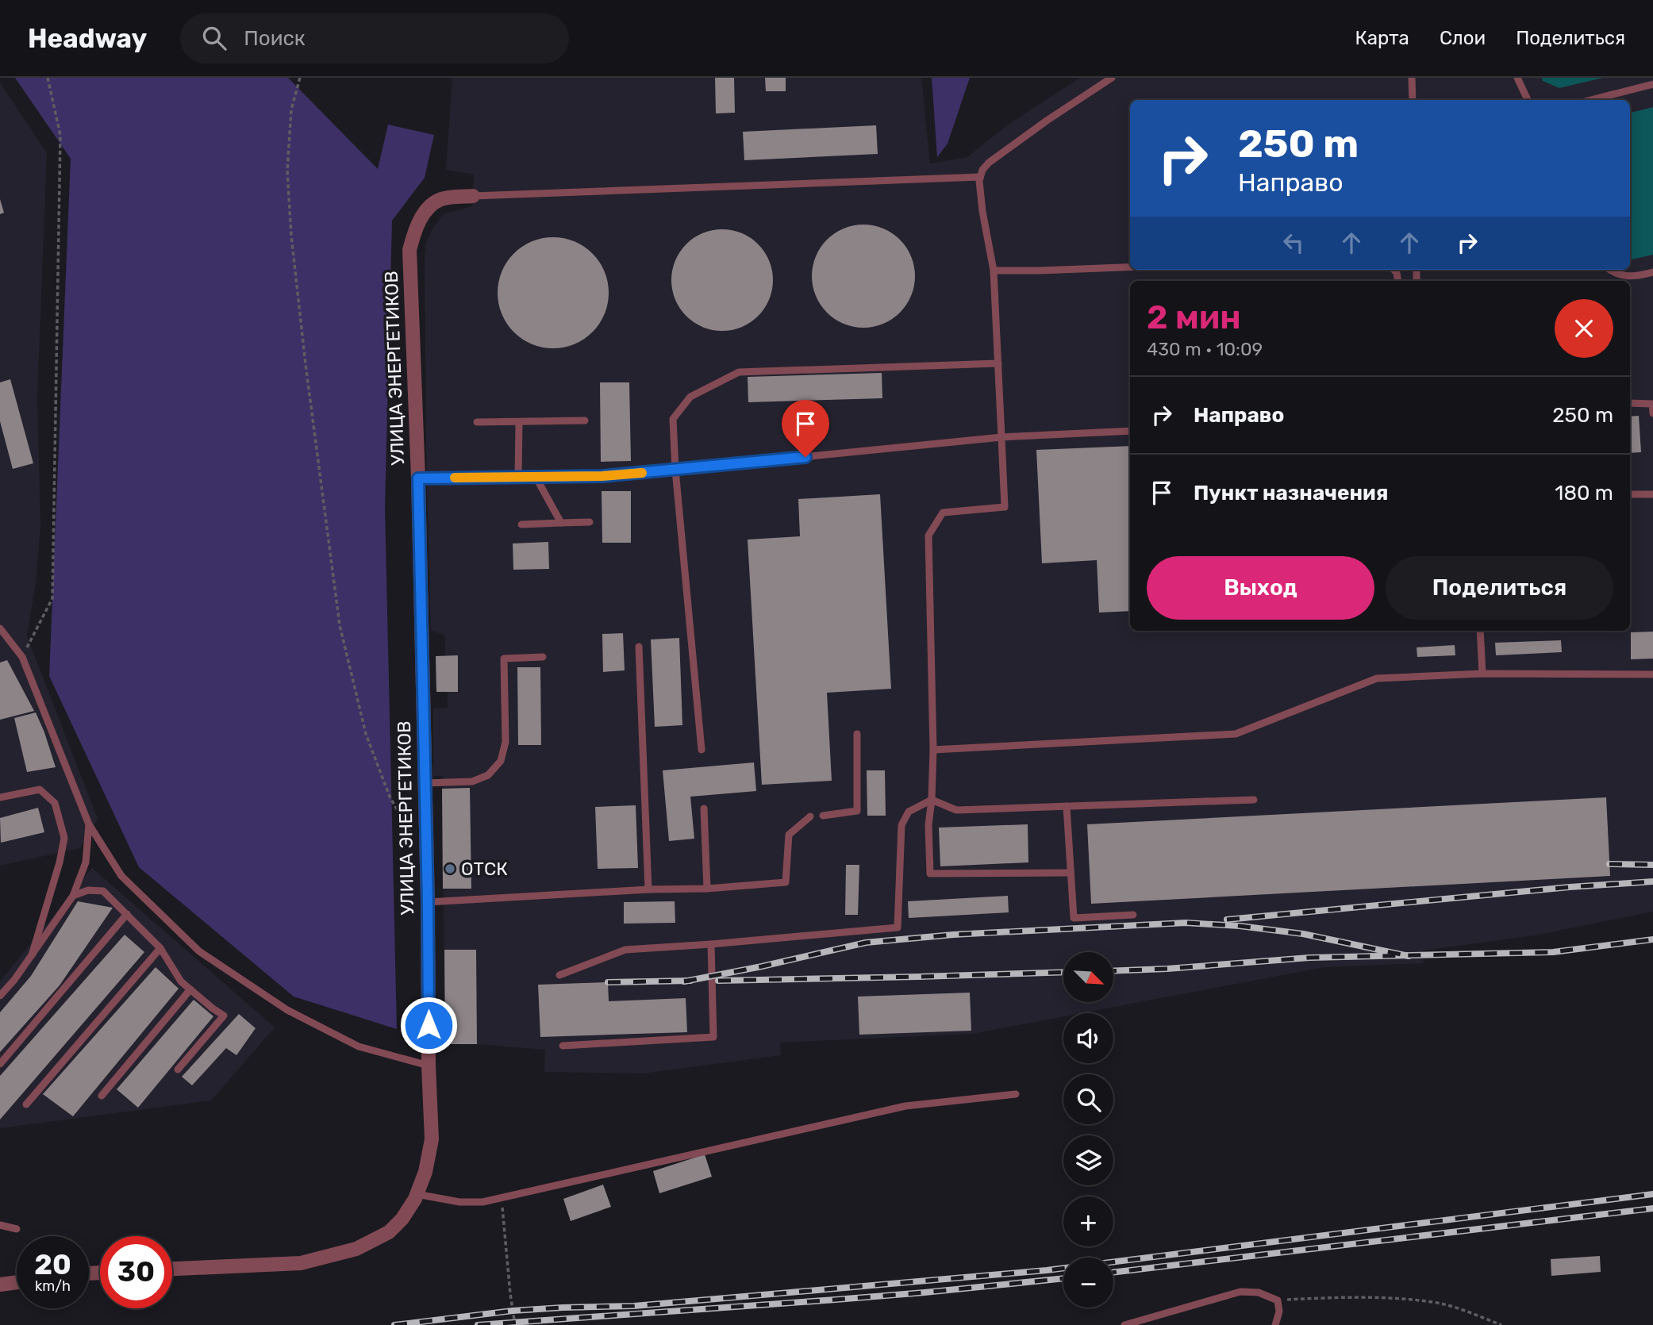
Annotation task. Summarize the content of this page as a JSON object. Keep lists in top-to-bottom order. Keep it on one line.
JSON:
{"streets":{"street":["УЛИЦА ЭНЕРГЕТИКОВ"]},"places":["ОТСК"],"north":"bottom right","page":{"header":"Headway","search":"Поиск","nav":["Карта","Слои","Поделиться"],"turn":["250 m","Направо"],"heading":["2 мин","430 m · 10:09"],"list":[{"name":"Направо","value":"250 m"},{"name":"Пункт назначения","value":"180 m"}],"buttons":["Выход","Поделиться"],"map_buttons":["+","−"],"speed":"20 km/h","limit":"30"}}
